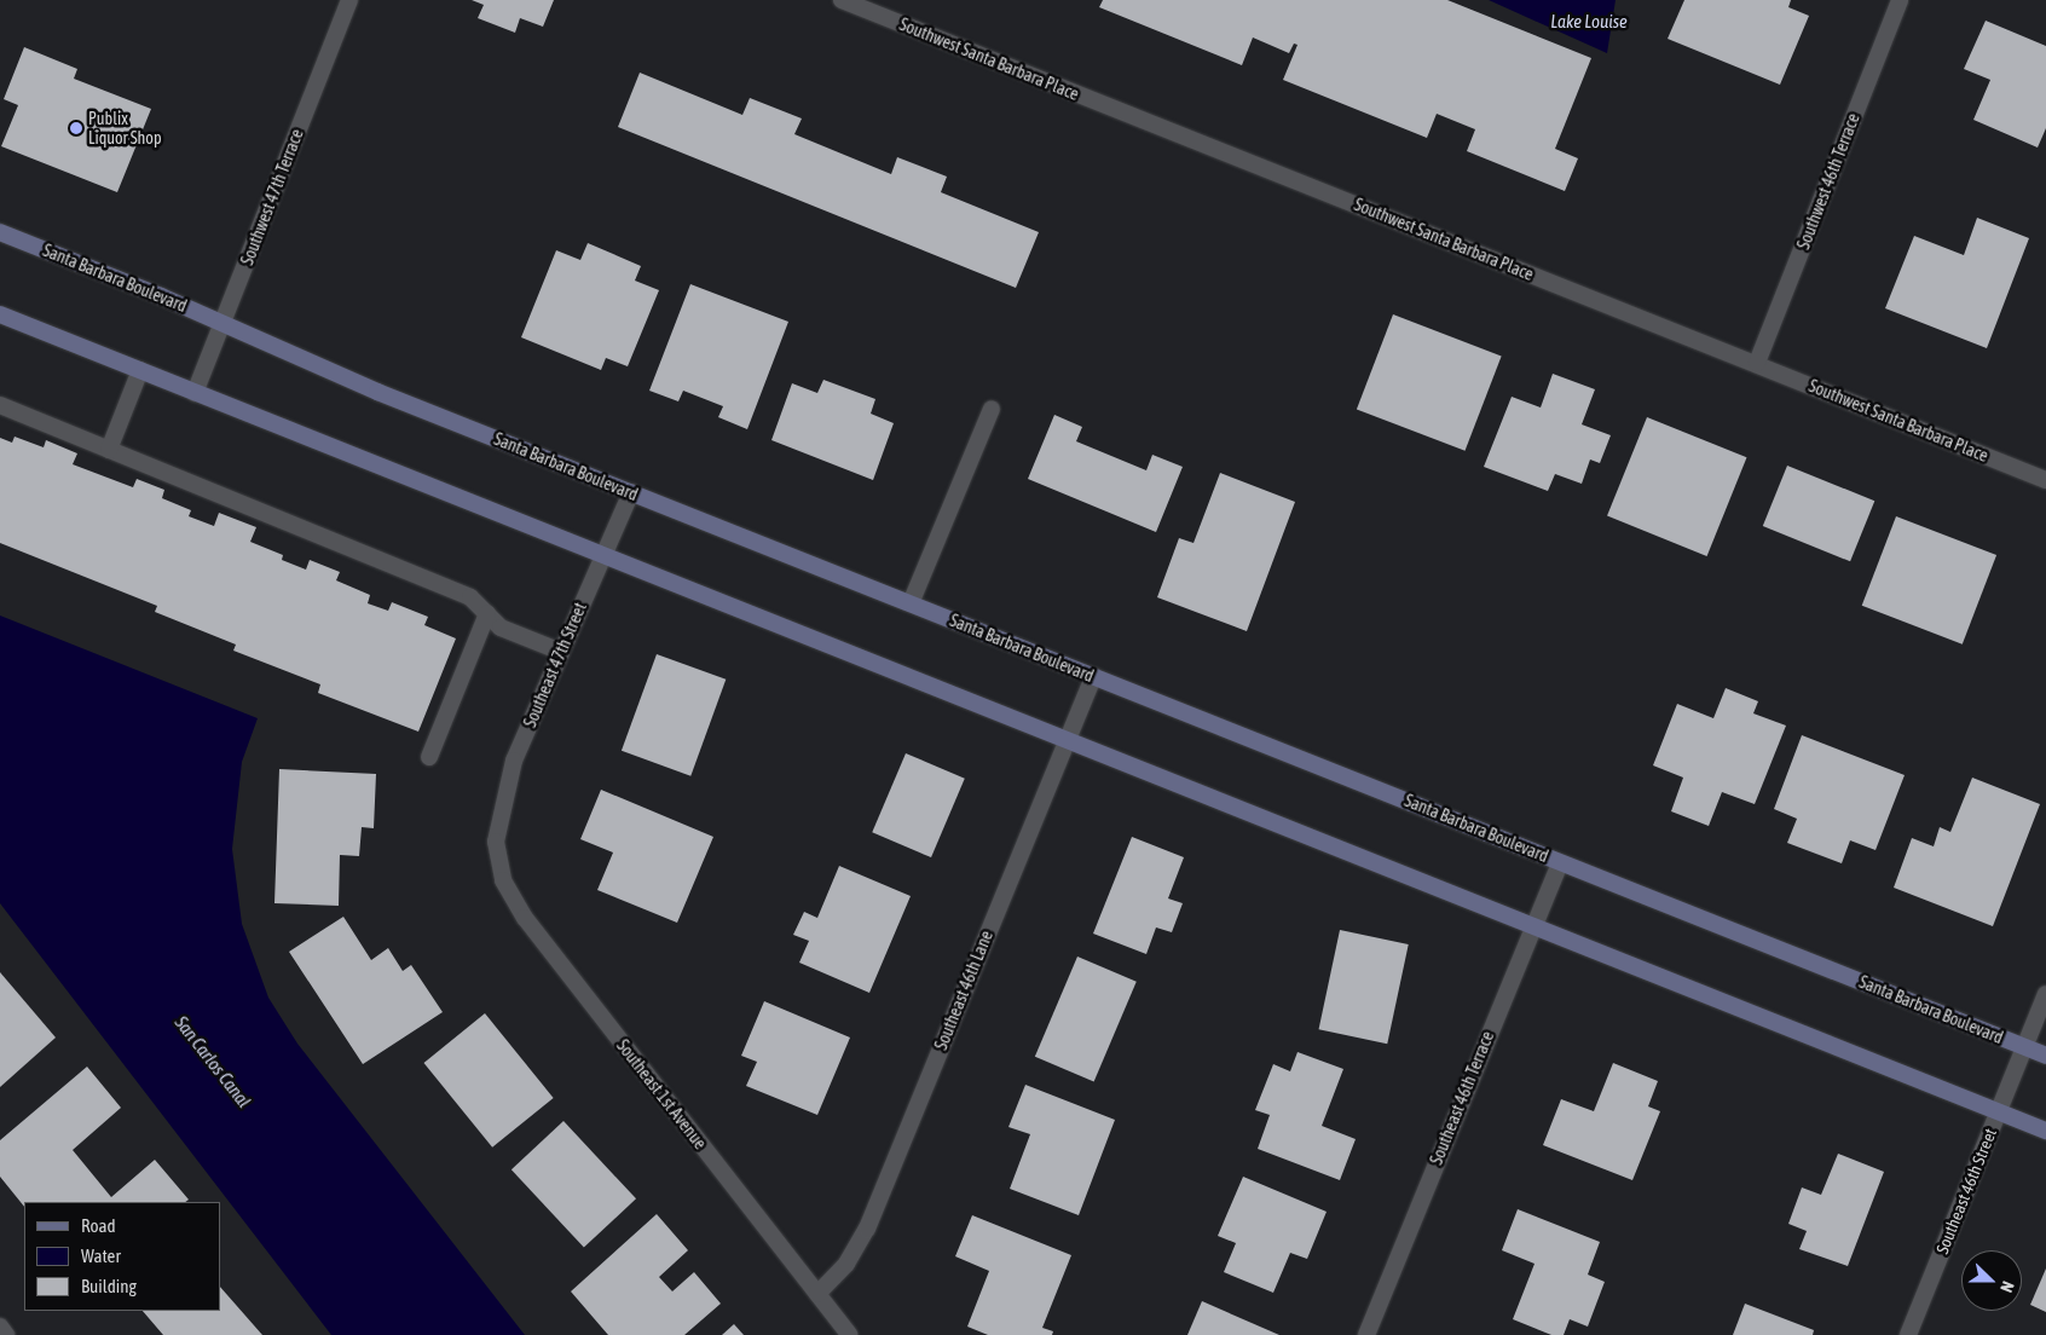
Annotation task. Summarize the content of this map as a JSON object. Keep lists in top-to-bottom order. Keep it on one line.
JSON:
{"streets":{"main road":["Santa Barbara Boulevard"],"street":["Southwest Santa Barbara Place","Southwest 46th Terrace","Southwest 47th Terrace","Southeast 47th Street","Southeast 46th Lane","Southeast 1st Avenue","Southeast 46th Terrace","Southeast 46th Street"]},"crossings":[["Southwest Santa Barbara Place","Southwest 46th Terrace"],["Southwest 47th Terrace","Santa Barbara Boulevard"],["Santa Barbara Boulevard","Southeast 47th Street"],["Santa Barbara Boulevard","Southeast 46th Lane"],["Santa Barbara Boulevard","Southeast 46th Terrace"],["Santa Barbara Boulevard","Southeast 46th Street"],["Southeast 47th Street","Southeast 1st Avenue"],["Southeast 46th Lane","Southeast 1st Avenue"]],"water":["Lake Louise","San Carlos Canal"],"places":["Publix Liquor Shop"],"legend":["Road","Water","Building"],"north":"right"}
